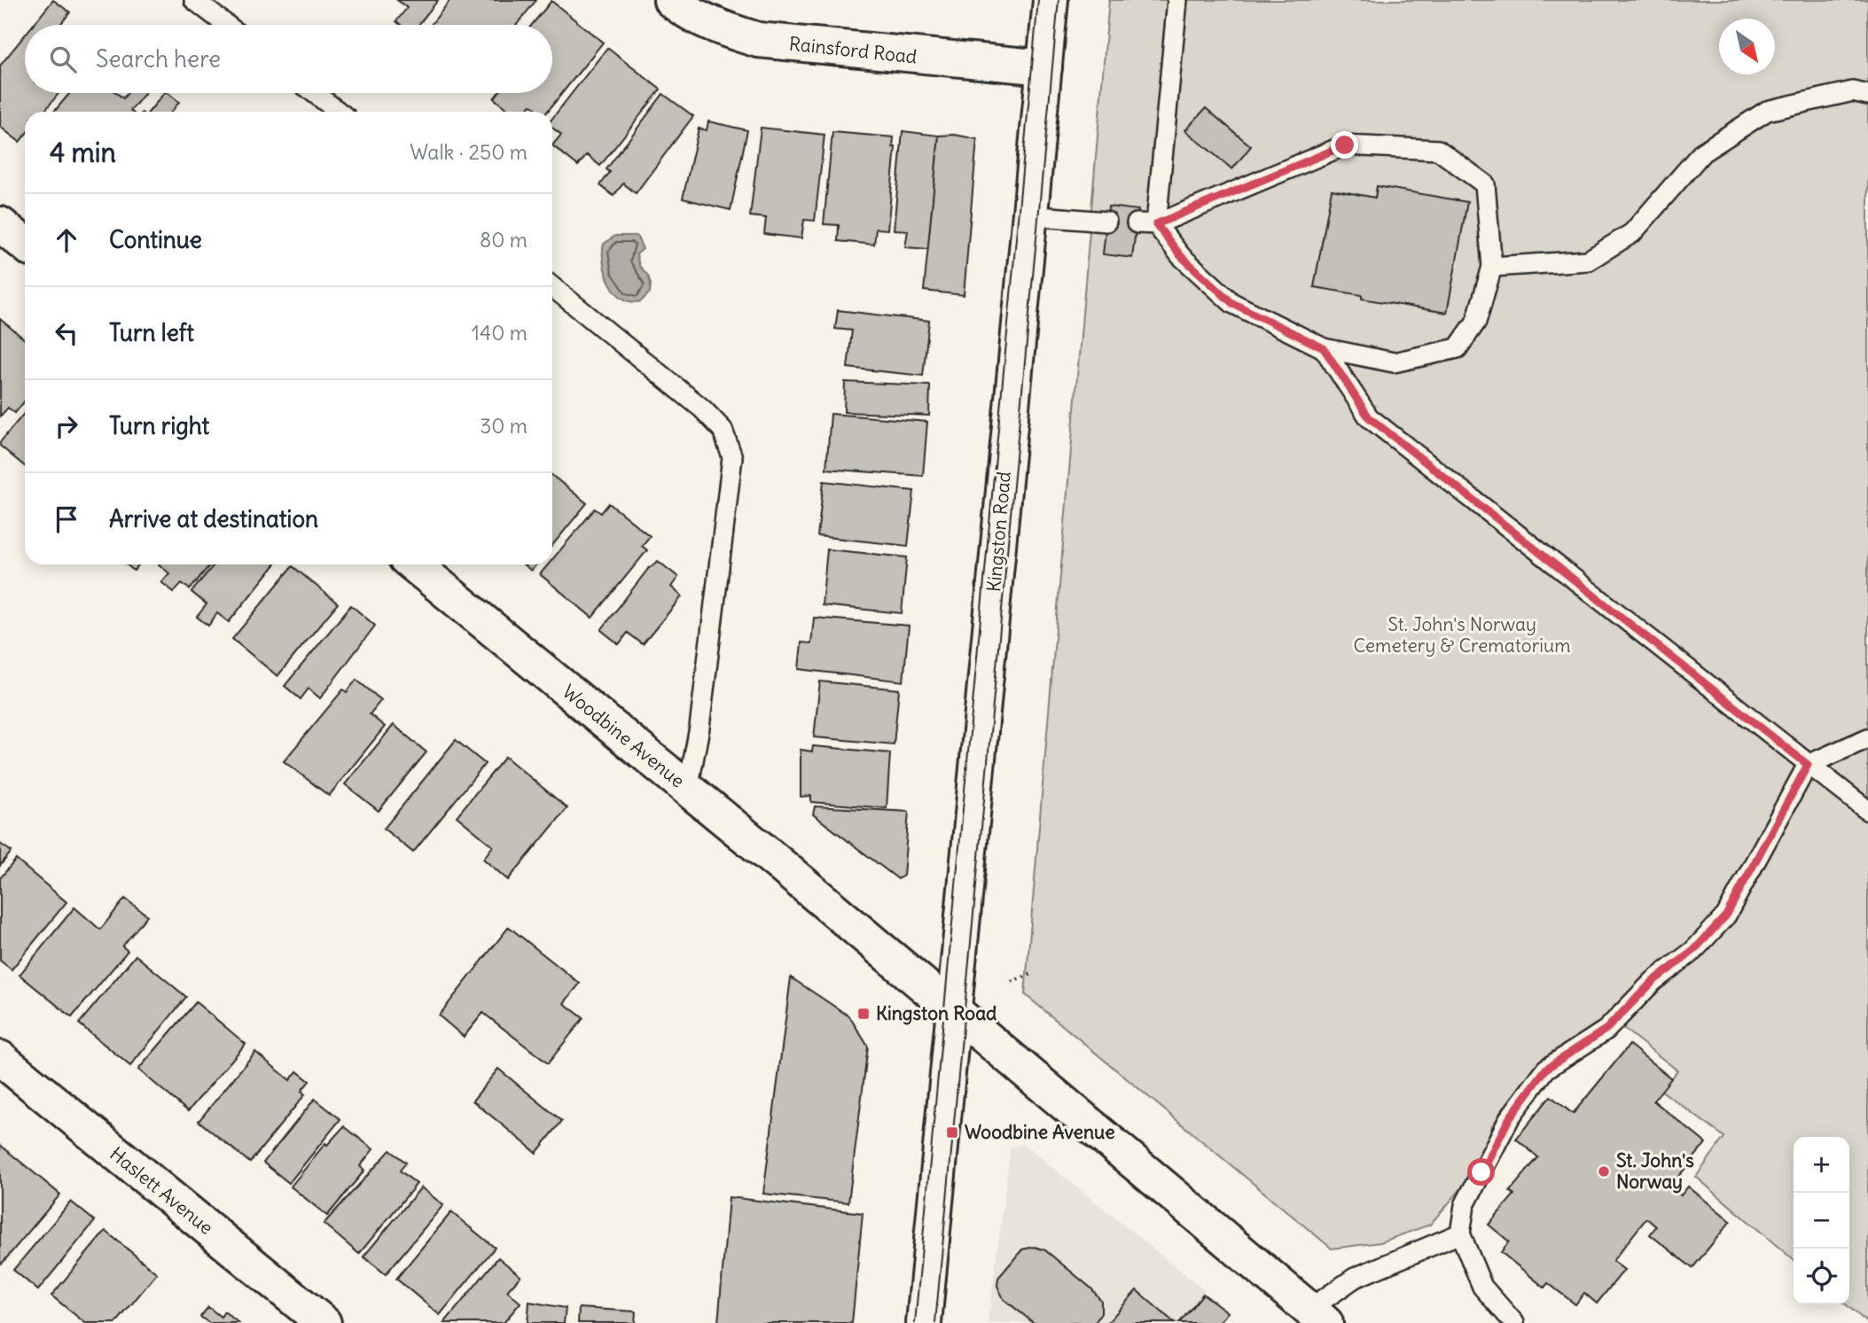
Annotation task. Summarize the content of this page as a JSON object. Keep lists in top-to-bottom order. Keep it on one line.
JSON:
{"streets":{"main road":["Rainsford Road","Kingston Road","Woodbine Avenue","Haslett Avenue"]},"crossings":[["Rainsford Road","Kingston Road"],["Kingston Road","Woodbine Avenue"]],"parks":["St. John's Norway Cemetery & Crematorium"],"places":{"transit":["Kingston Road","Woodbine Avenue"],"other":["St. John's Norway"]},"north":"bottom right","page":{"search":"Search here","heading":["4 min","Walk · 250 m"],"list":[["Continue","80 m"],["Turn left","140 m"],["Turn right","30 m"],"Arrive at destination"],"map_buttons":["+","−"]}}
